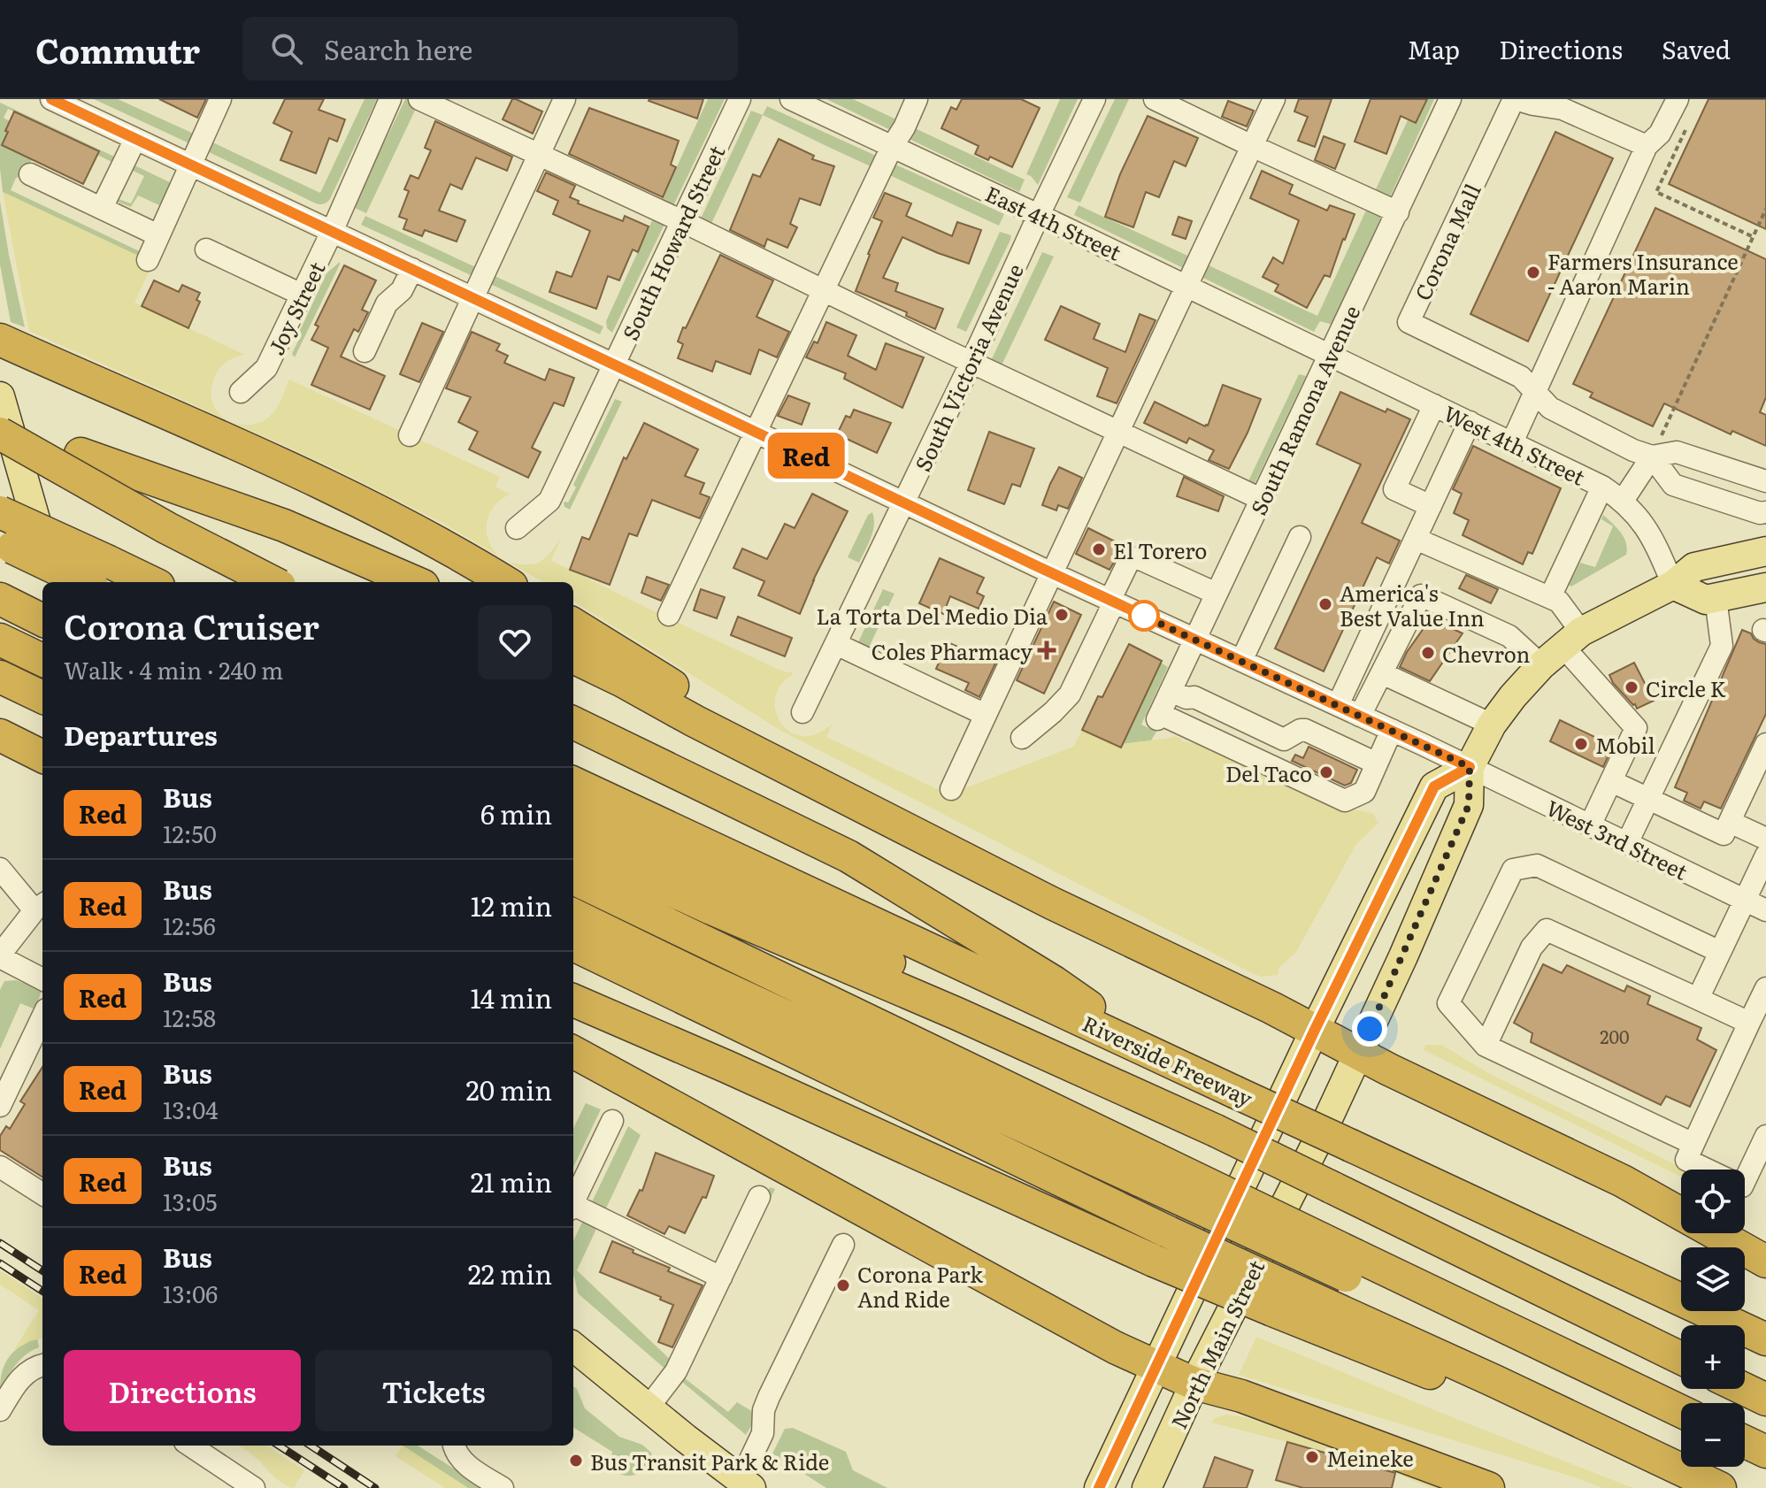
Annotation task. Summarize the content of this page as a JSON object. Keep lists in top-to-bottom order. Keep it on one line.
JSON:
{"streets":{"highway":["Riverside Freeway"],"main road":["North Main Street"],"street":["East 4th Street","Corona Mall","South Howard Street","Joy Street","South Victoria Avenue","South Ramona Avenue","West 4th Street","West 3rd Street"]},"crossings":[["East 4th Street","South Victoria Avenue"],["East 4th Street","South Ramona Avenue"],["East 4th Street","West 4th Street"],["South Howard Street","West 3rd Street"],["Joy Street","West 3rd Street"],["South Victoria Avenue","West 3rd Street"],["South Ramona Avenue","West 4th Street"],["South Ramona Avenue","West 3rd Street"],["West 3rd Street","North Main Street"]],"places":{"other":["Farmers Insurance - Aaron Marin","El Torero","America's Best Value Inn","La Torta Del Medio Dia","Chevron","Circle K","Mobil","Del Taco","Corona Park And Ride","Meineke","Bus Transit Park & Ride"],"health":["Coles Pharmacy"]},"lines":["bus line Red"],"house_numbers":["200"],"page":{"header":"Commutr","search":"Search here","nav":["Map","Directions","Saved"],"on_map":"Red","heading":[["Corona Cruiser","Walk · 4 min · 240 m"],"Departures"],"list":[{"mark":"Red","name":"Bus","note":"12:50","value":"6 min"},{"mark":"Red","name":"Bus","note":"12:56","value":"12 min"},{"mark":"Red","name":"Bus","note":"12:58","value":"14 min"},{"mark":"Red","name":"Bus","note":"13:04","value":"20 min"},{"mark":"Red","name":"Bus","note":"13:05","value":"21 min"},{"mark":"Red","name":"Bus","note":"13:06","value":"22 min"}],"map_buttons":["+","−"],"buttons":["Directions","Tickets"]}}
